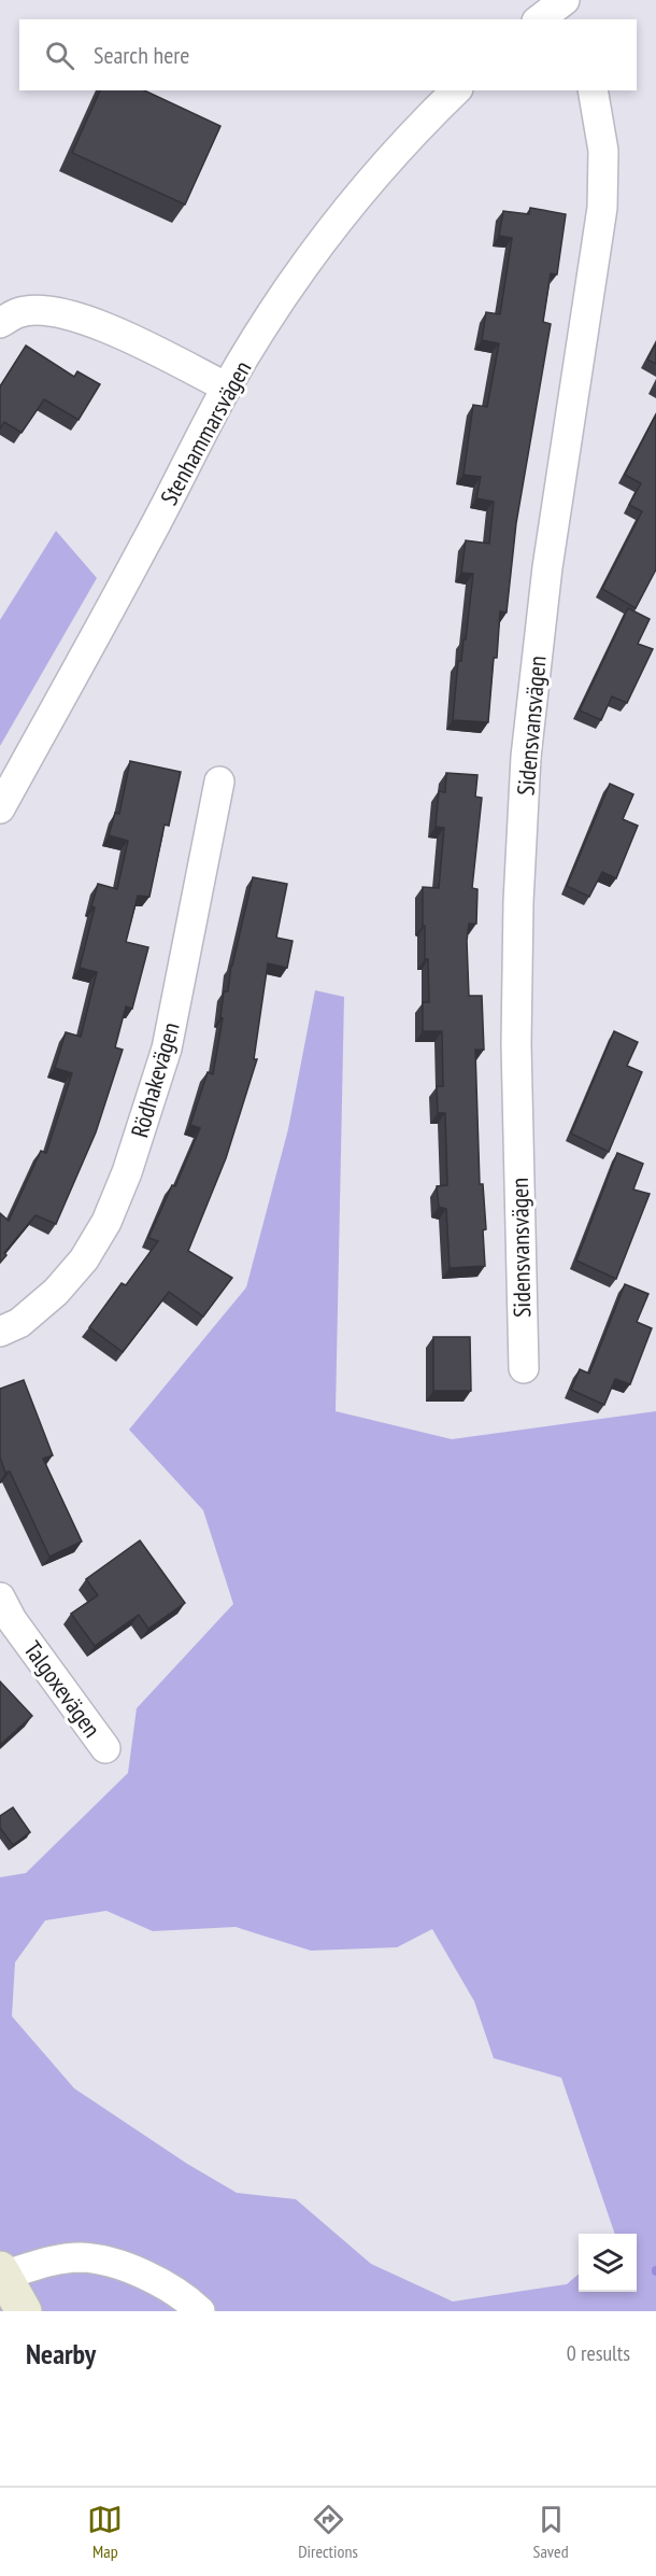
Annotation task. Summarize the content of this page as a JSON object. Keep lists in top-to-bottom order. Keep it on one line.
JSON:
{"streets":{"street":["Stenhammarsvägen","Sidensvansvägen","Rödhakevägen","Talgoxevägen"]},"page":{"search":"Search here","heading":["Nearby","0 results"],"nav":["Map","Directions","Saved"]}}
